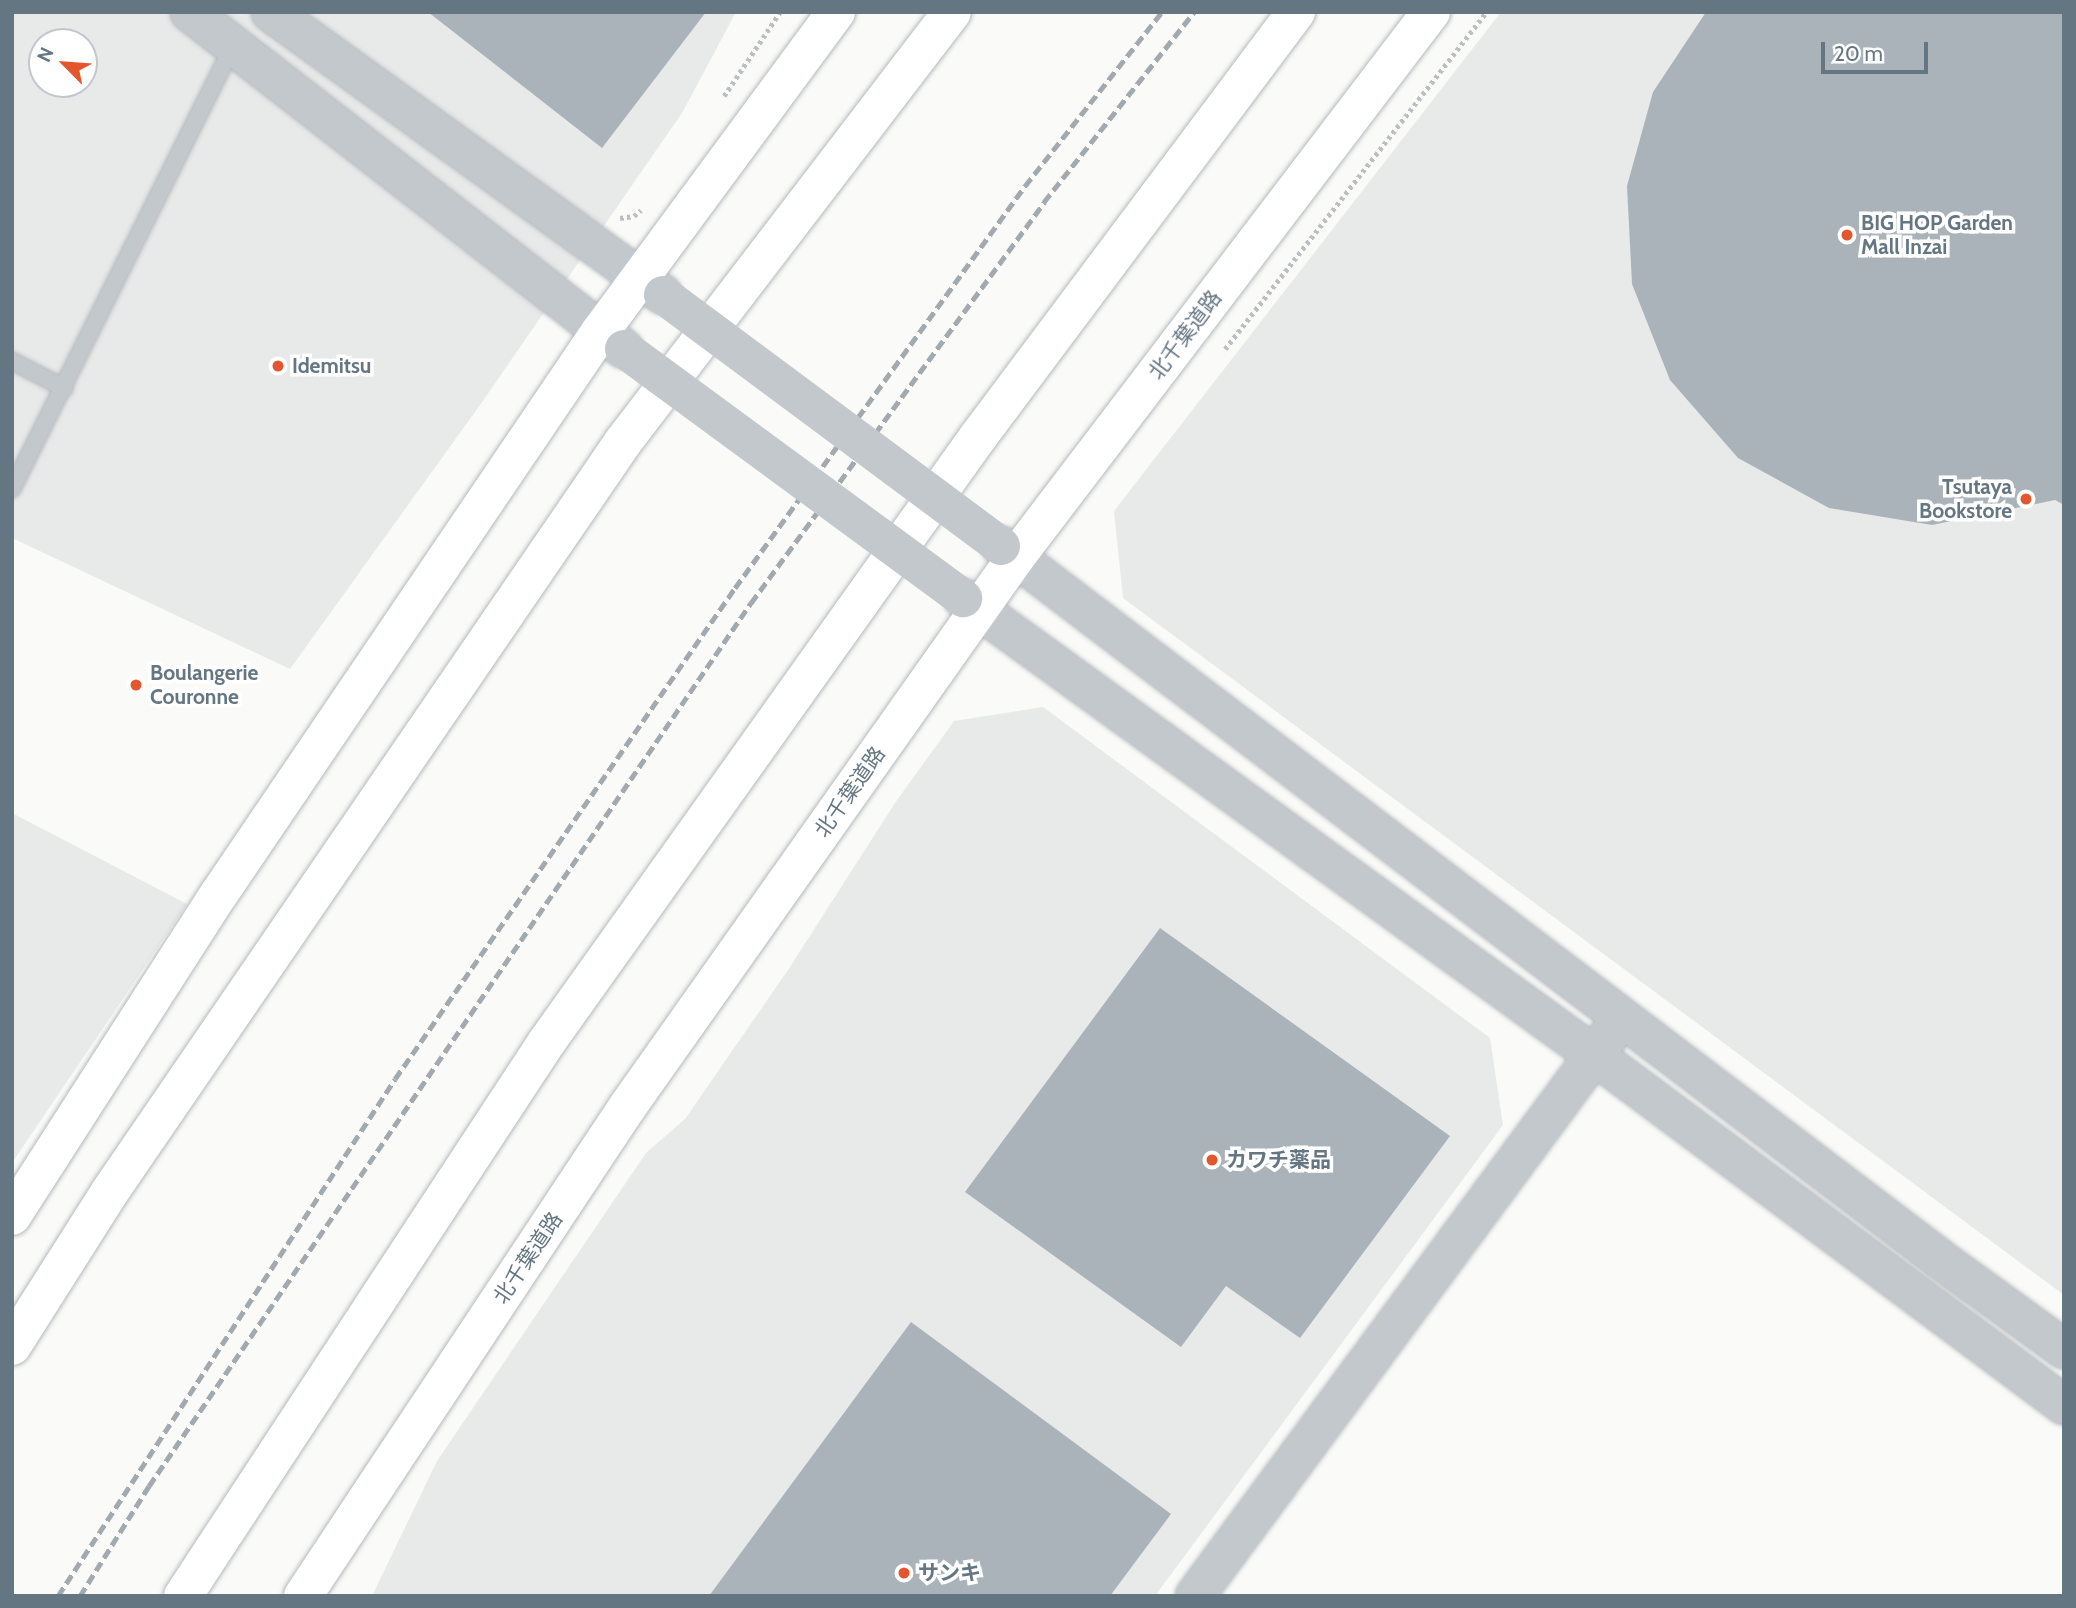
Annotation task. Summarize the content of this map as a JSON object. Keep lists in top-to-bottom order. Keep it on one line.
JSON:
{"streets":{"highway":["北千葉道路"]},"places":["BIG HOP Garden Mall Inzai","Idemitsu","Tsutaya Bookstore","Boulangerie Couronne","カワチ薬品","サンキ"],"scale_bar":"20 m","north":"top left"}
